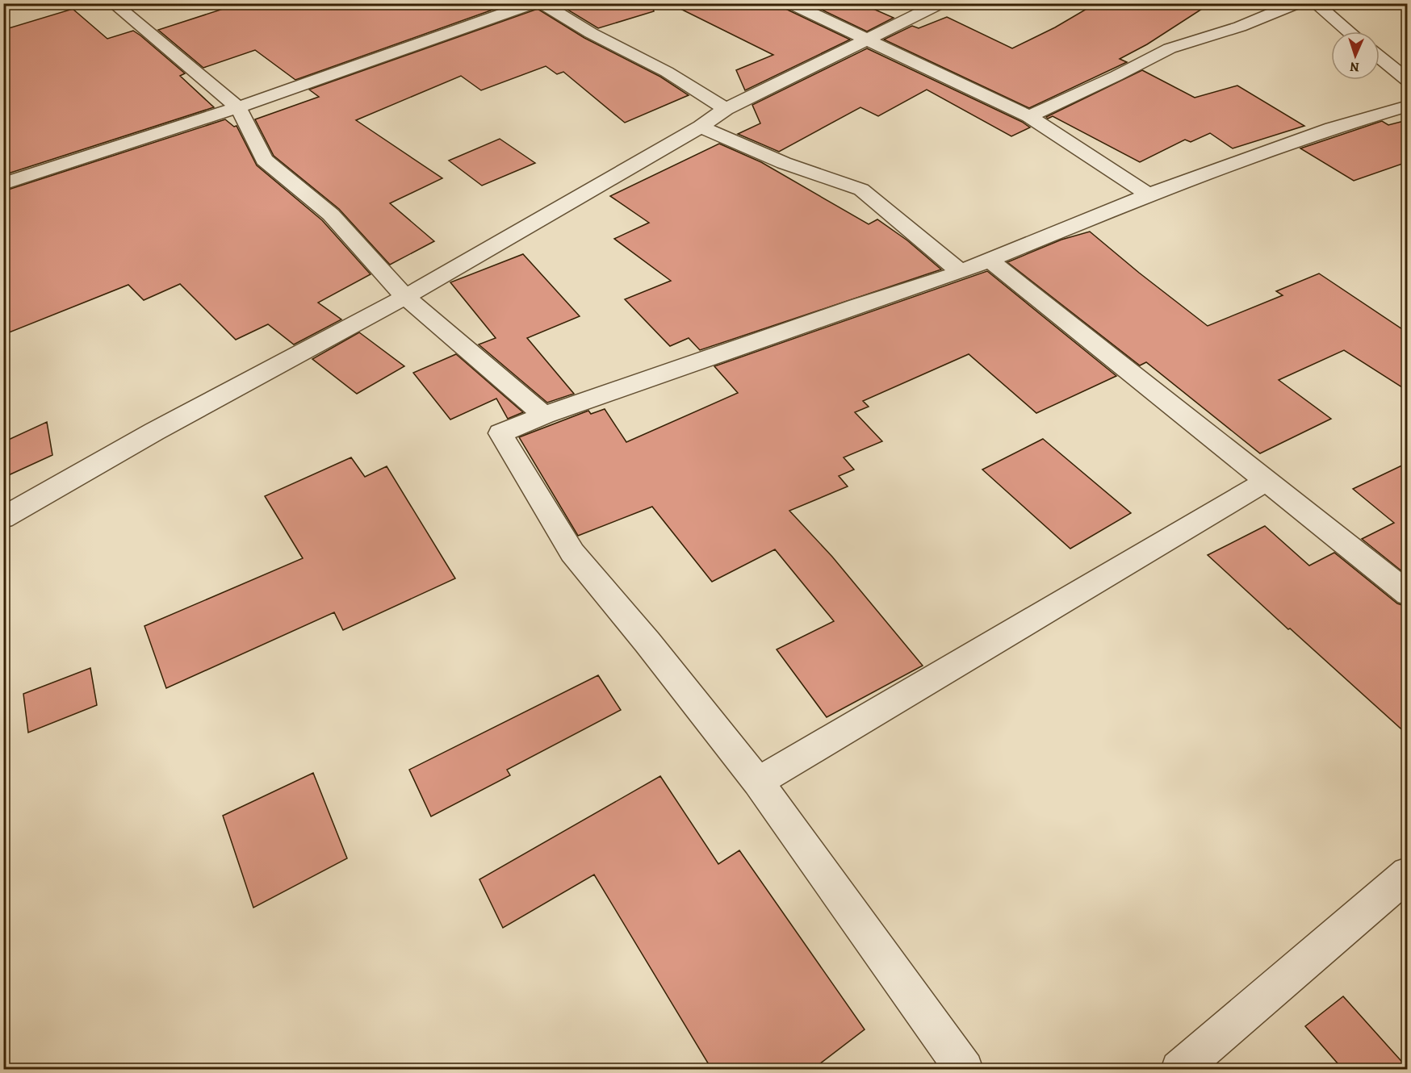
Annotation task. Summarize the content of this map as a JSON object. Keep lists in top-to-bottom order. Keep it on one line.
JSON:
{"north":"bottom"}
